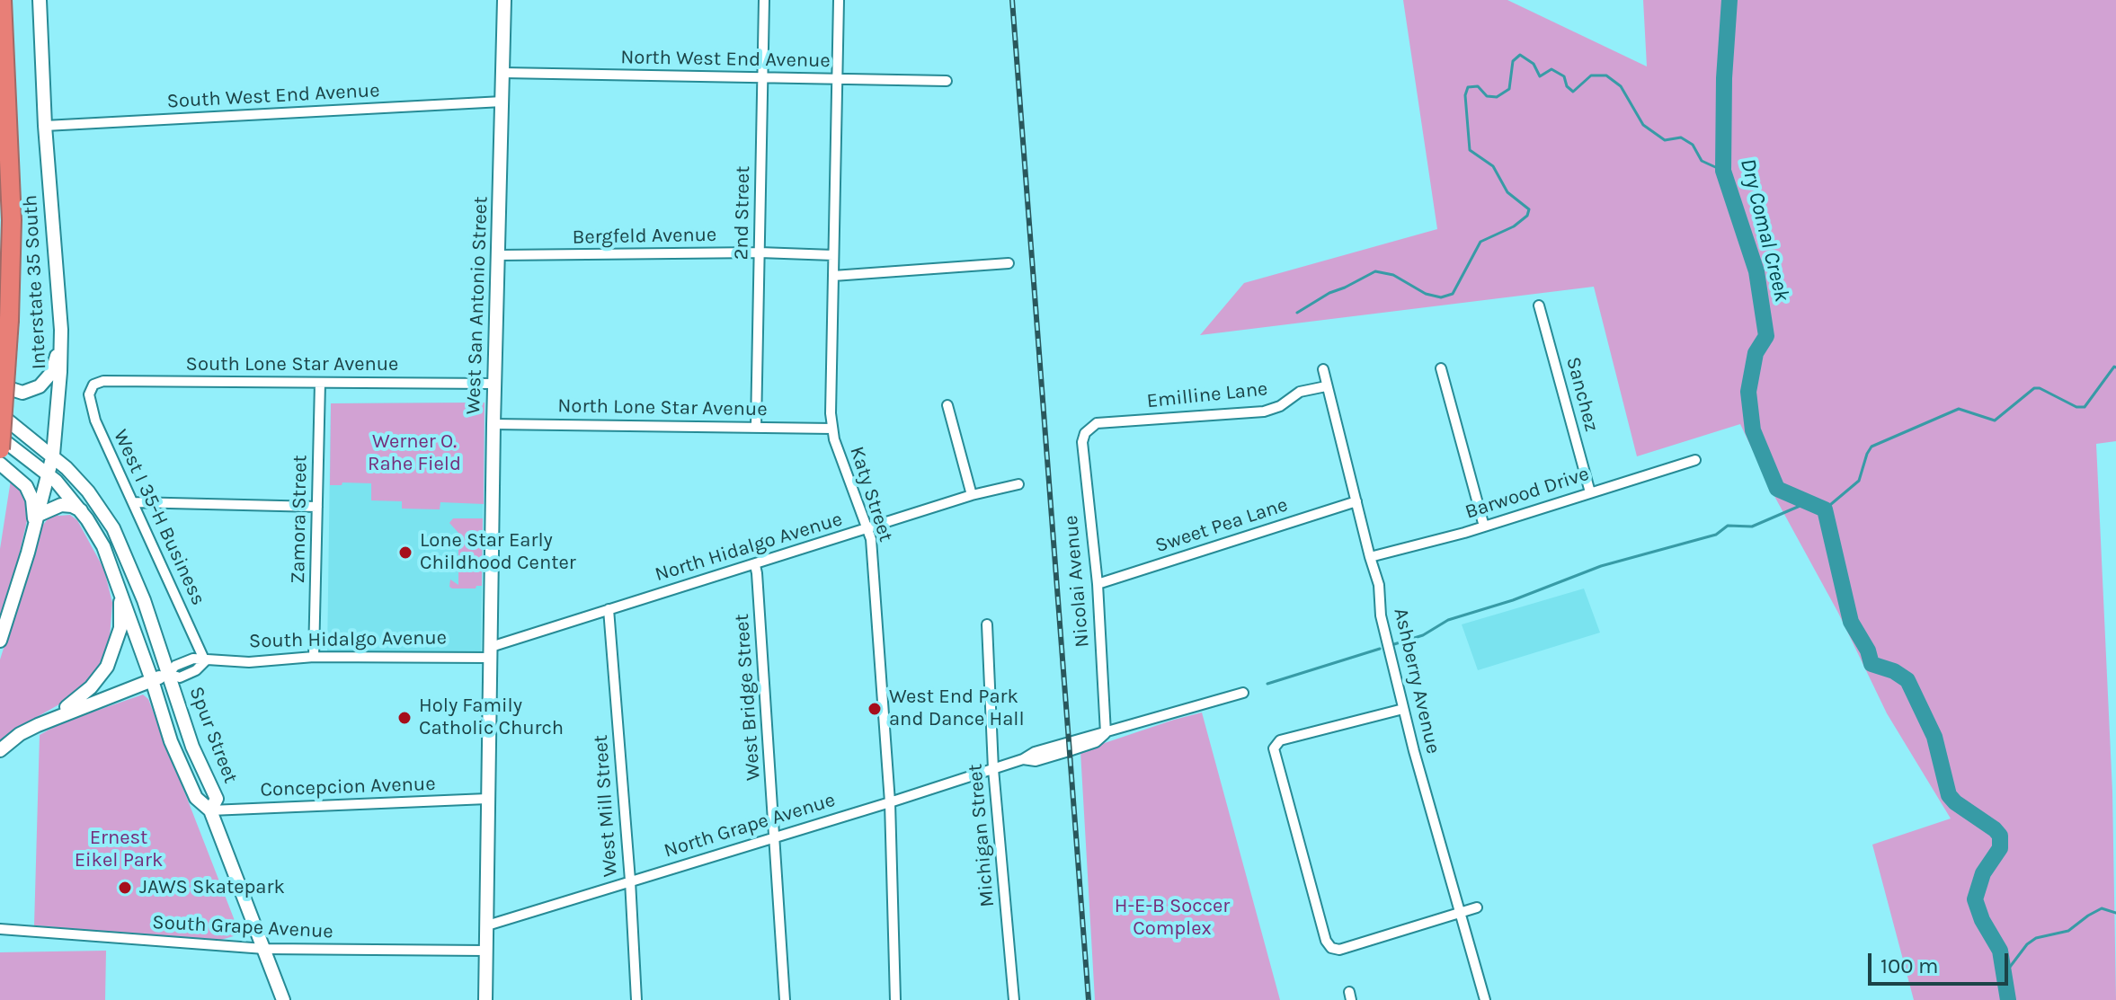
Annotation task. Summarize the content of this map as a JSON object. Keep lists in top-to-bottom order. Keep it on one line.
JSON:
{"streets":{"main road":["Interstate 35 South","West San Antonio Street","South Hidalgo Avenue","Spur Street"],"street":["North West End Avenue","South West End Avenue","2nd Street","Bergfeld Avenue","South Lone Star Avenue","Sanchez","Emilline Lane","North Lone Star Avenue","Barwood Drive","Katy Street","West I 35-H Business","Zamora Street","Sweet Pea Lane","North Hidalgo Avenue","Nicolai Avenue","Ashberry Avenue","West Bridge Street","Concepcion Avenue","West Mill Street","North Grape Avenue","Michigan Street","South Grape Avenue"]},"crossings":[["North West End Avenue","2nd Street"],["North West End Avenue","West San Antonio Street"],["North West End Avenue","Katy Street"],["South West End Avenue","Interstate 35 South"],["South West End Avenue","West San Antonio Street"],["2nd Street","Bergfeld Avenue"],["2nd Street","North Lone Star Avenue"],["Bergfeld Avenue","West San Antonio Street"],["Bergfeld Avenue","Katy Street"],["Interstate 35 South","Spur Street"],["West San Antonio Street","South Lone Star Avenue"],["West San Antonio Street","North Lone Star Avenue"],["West San Antonio Street","North Hidalgo Avenue"],["West San Antonio Street","South Hidalgo Avenue"],["West San Antonio Street","Concepcion Avenue"],["West San Antonio Street","North Grape Avenue"],["West San Antonio Street","South Grape Avenue"],["South Lone Star Avenue","West I 35-H Business"],["South Lone Star Avenue","Zamora Street"],["Sanchez","Barwood Drive"],["Emilline Lane","Nicolai Avenue"],["Emilline Lane","Ashberry Avenue"],["North Lone Star Avenue","Katy Street"],["Barwood Drive","Ashberry Avenue"],["Katy Street","North Hidalgo Avenue"],["Katy Street","North Grape Avenue"],["West I 35-H Business","South Hidalgo Avenue"],["Zamora Street","South Hidalgo Avenue"],["Sweet Pea Lane","Nicolai Avenue"],["Sweet Pea Lane","Ashberry Avenue"],["North Hidalgo Avenue","South Hidalgo Avenue"],["North Hidalgo Avenue","West Bridge Street"],["North Hidalgo Avenue","West Mill Street"],["Nicolai Avenue","North Grape Avenue"],["South Hidalgo Avenue","Spur Street"],["West Bridge Street","North Grape Avenue"],["Spur Street","Concepcion Avenue"],["Spur Street","South Grape Avenue"],["West Mill Street","North Grape Avenue"],["North Grape Avenue","Michigan Street"]],"water":["Dry Comal Creek"],"parks":["Werner O. Rahe Field","Ernest Eikel Park","H-E-B Soccer Complex"],"places":["Lone Star Early Childhood Center","West End Park and Dance Hall","Holy Family Catholic Church","JAWS Skatepark"],"scale_bar":"100 m"}
